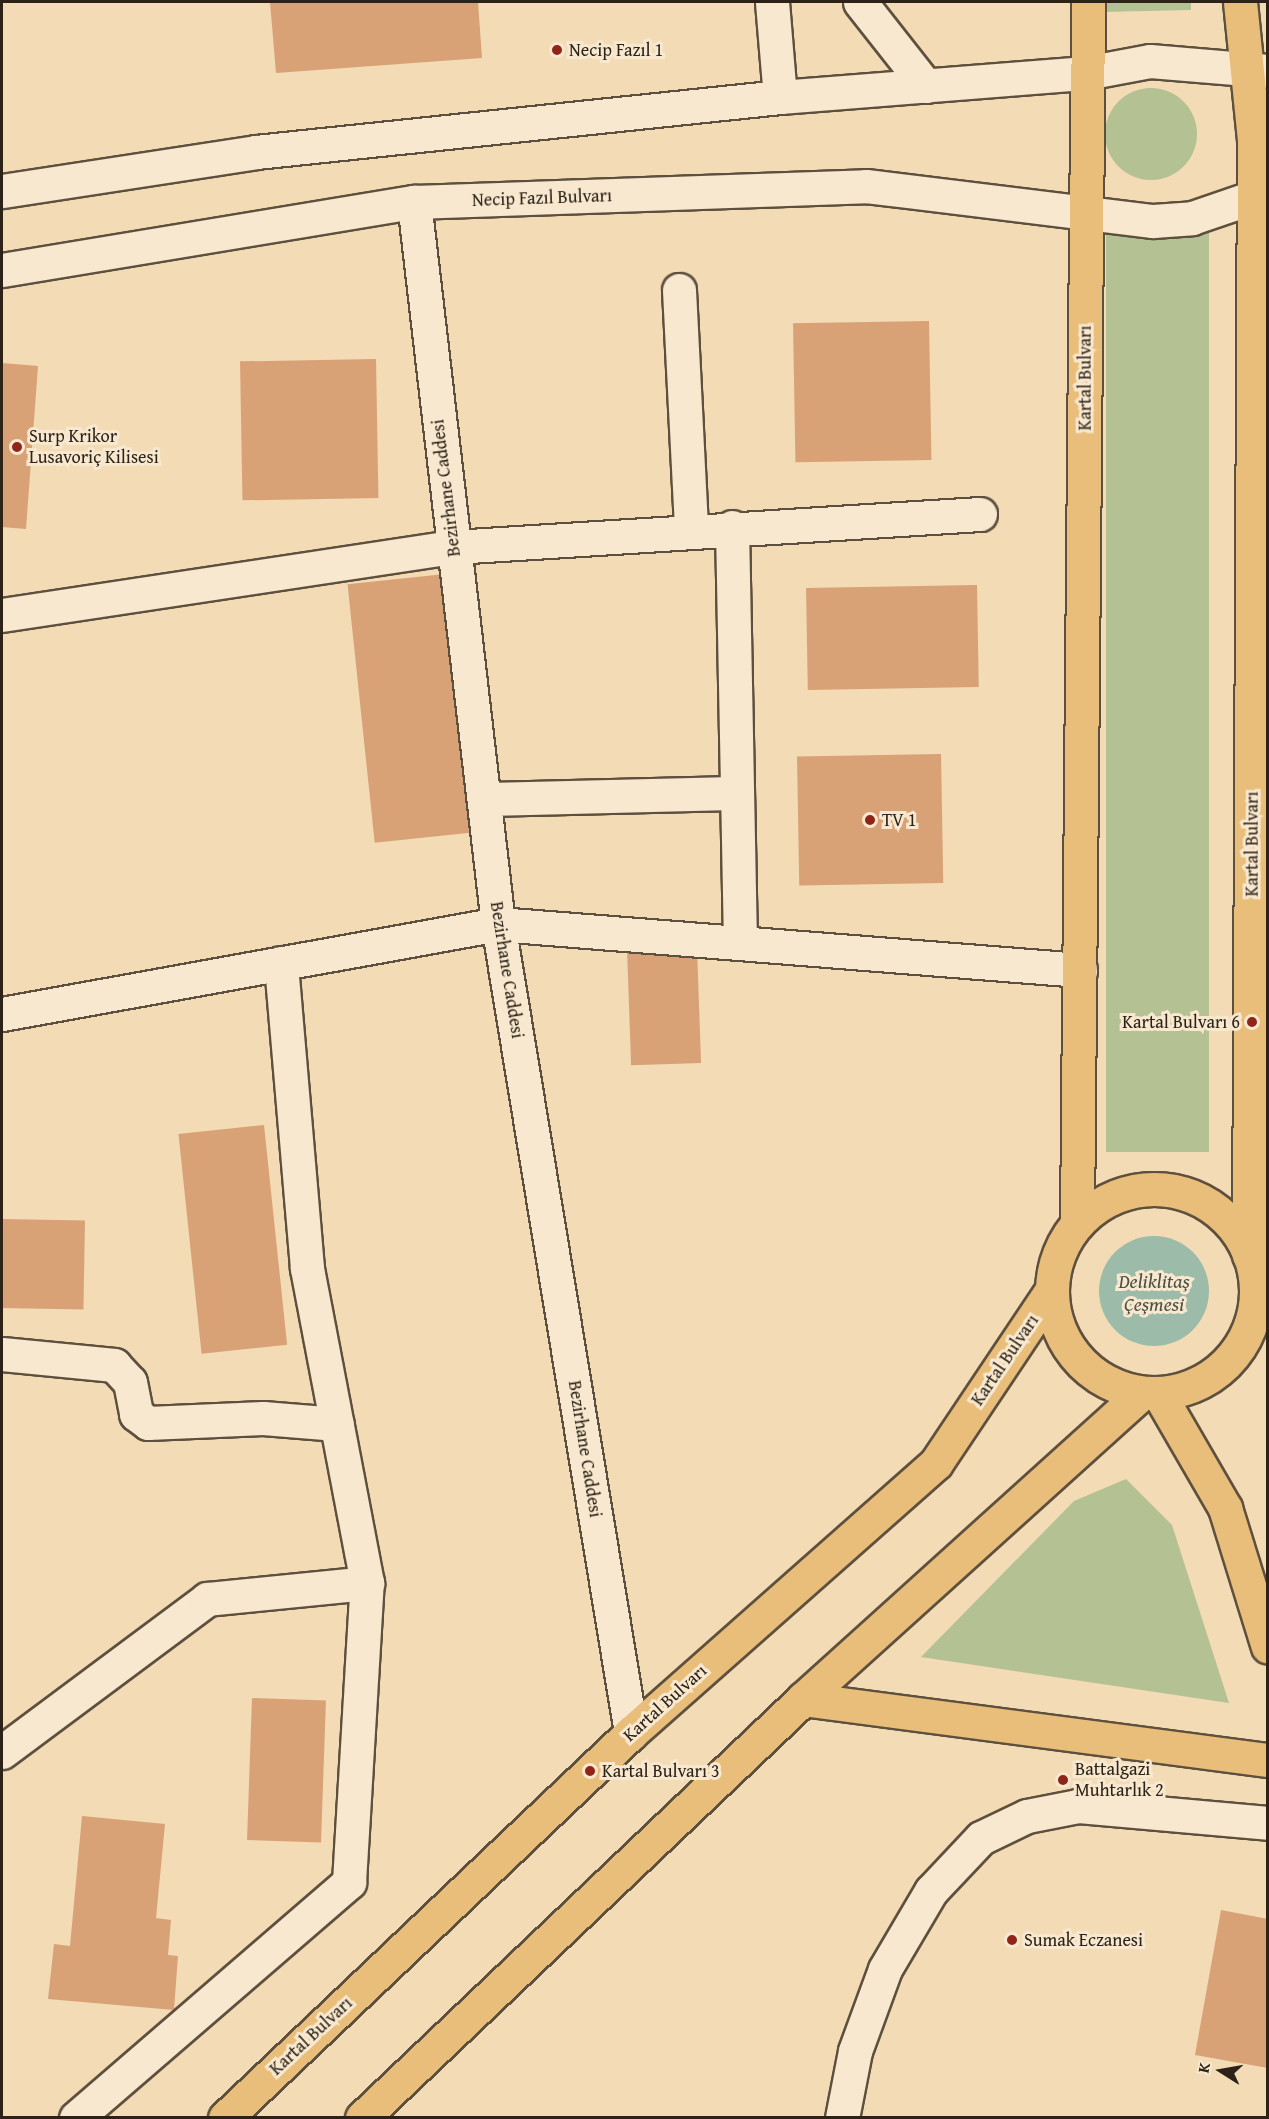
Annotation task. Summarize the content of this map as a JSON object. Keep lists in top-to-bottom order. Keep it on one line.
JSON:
{"streets":{"main road":["Kartal Bulvarı"],"street":["Necip Fazıl Bulvarı","Bezirhane Caddesi"]},"crossings":[["Necip Fazıl Bulvarı","Kartal Bulvarı"],["Necip Fazıl Bulvarı","Bezirhane Caddesi"],["Kartal Bulvarı","Bezirhane Caddesi"]],"water":["Deliklitaş Çeşmesi"],"places":["Necip Fazıl 1","Surp Krikor Lusavoriç Kilisesi","TV 1","Kartal Bulvarı 6","Kartal Bulvarı 3","Battalgazi Muhtarlık 2","Sumak Eczanesi"],"north":"left"}
